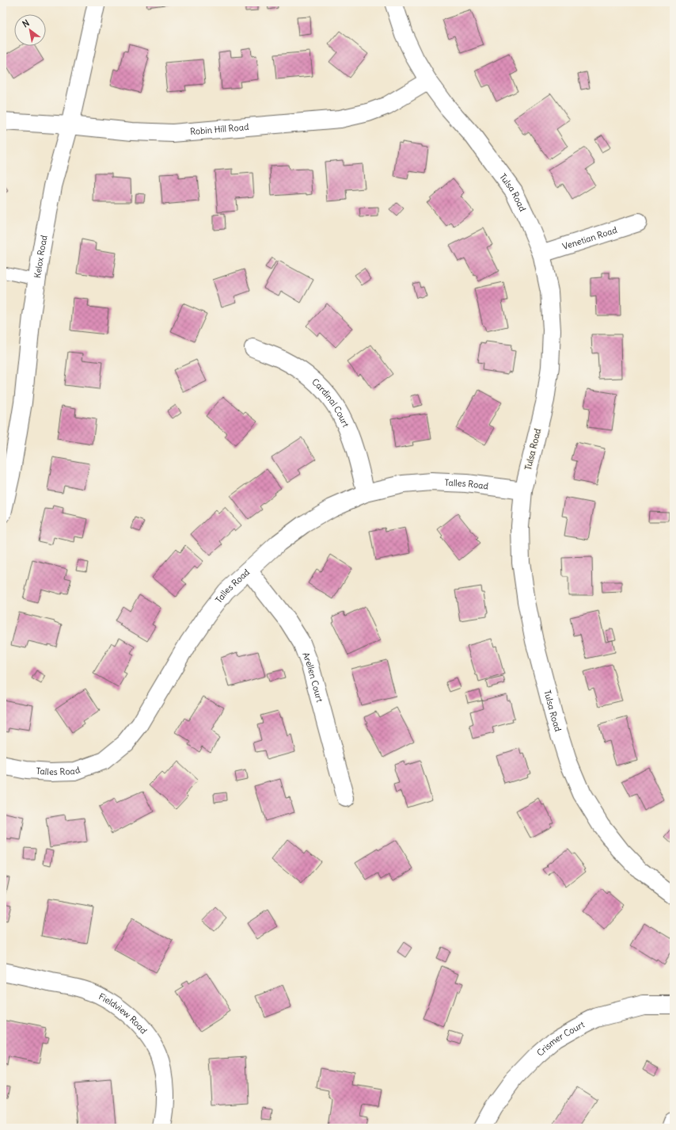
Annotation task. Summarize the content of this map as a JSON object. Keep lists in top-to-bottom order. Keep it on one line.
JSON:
{"streets":{"street":["Robin Hill Road","Tulsa Road","Venetian Road","Kelox Road","Cardinal Court","Talles Road","Arellen Court","Fieldview Road","Crismer Court"]},"crossings":[["Robin Hill Road","Tulsa Road"],["Robin Hill Road","Kelox Road"],["Tulsa Road","Venetian Road"],["Tulsa Road","Talles Road"],["Cardinal Court","Talles Road"],["Talles Road","Arellen Court"]],"north":"top left"}
